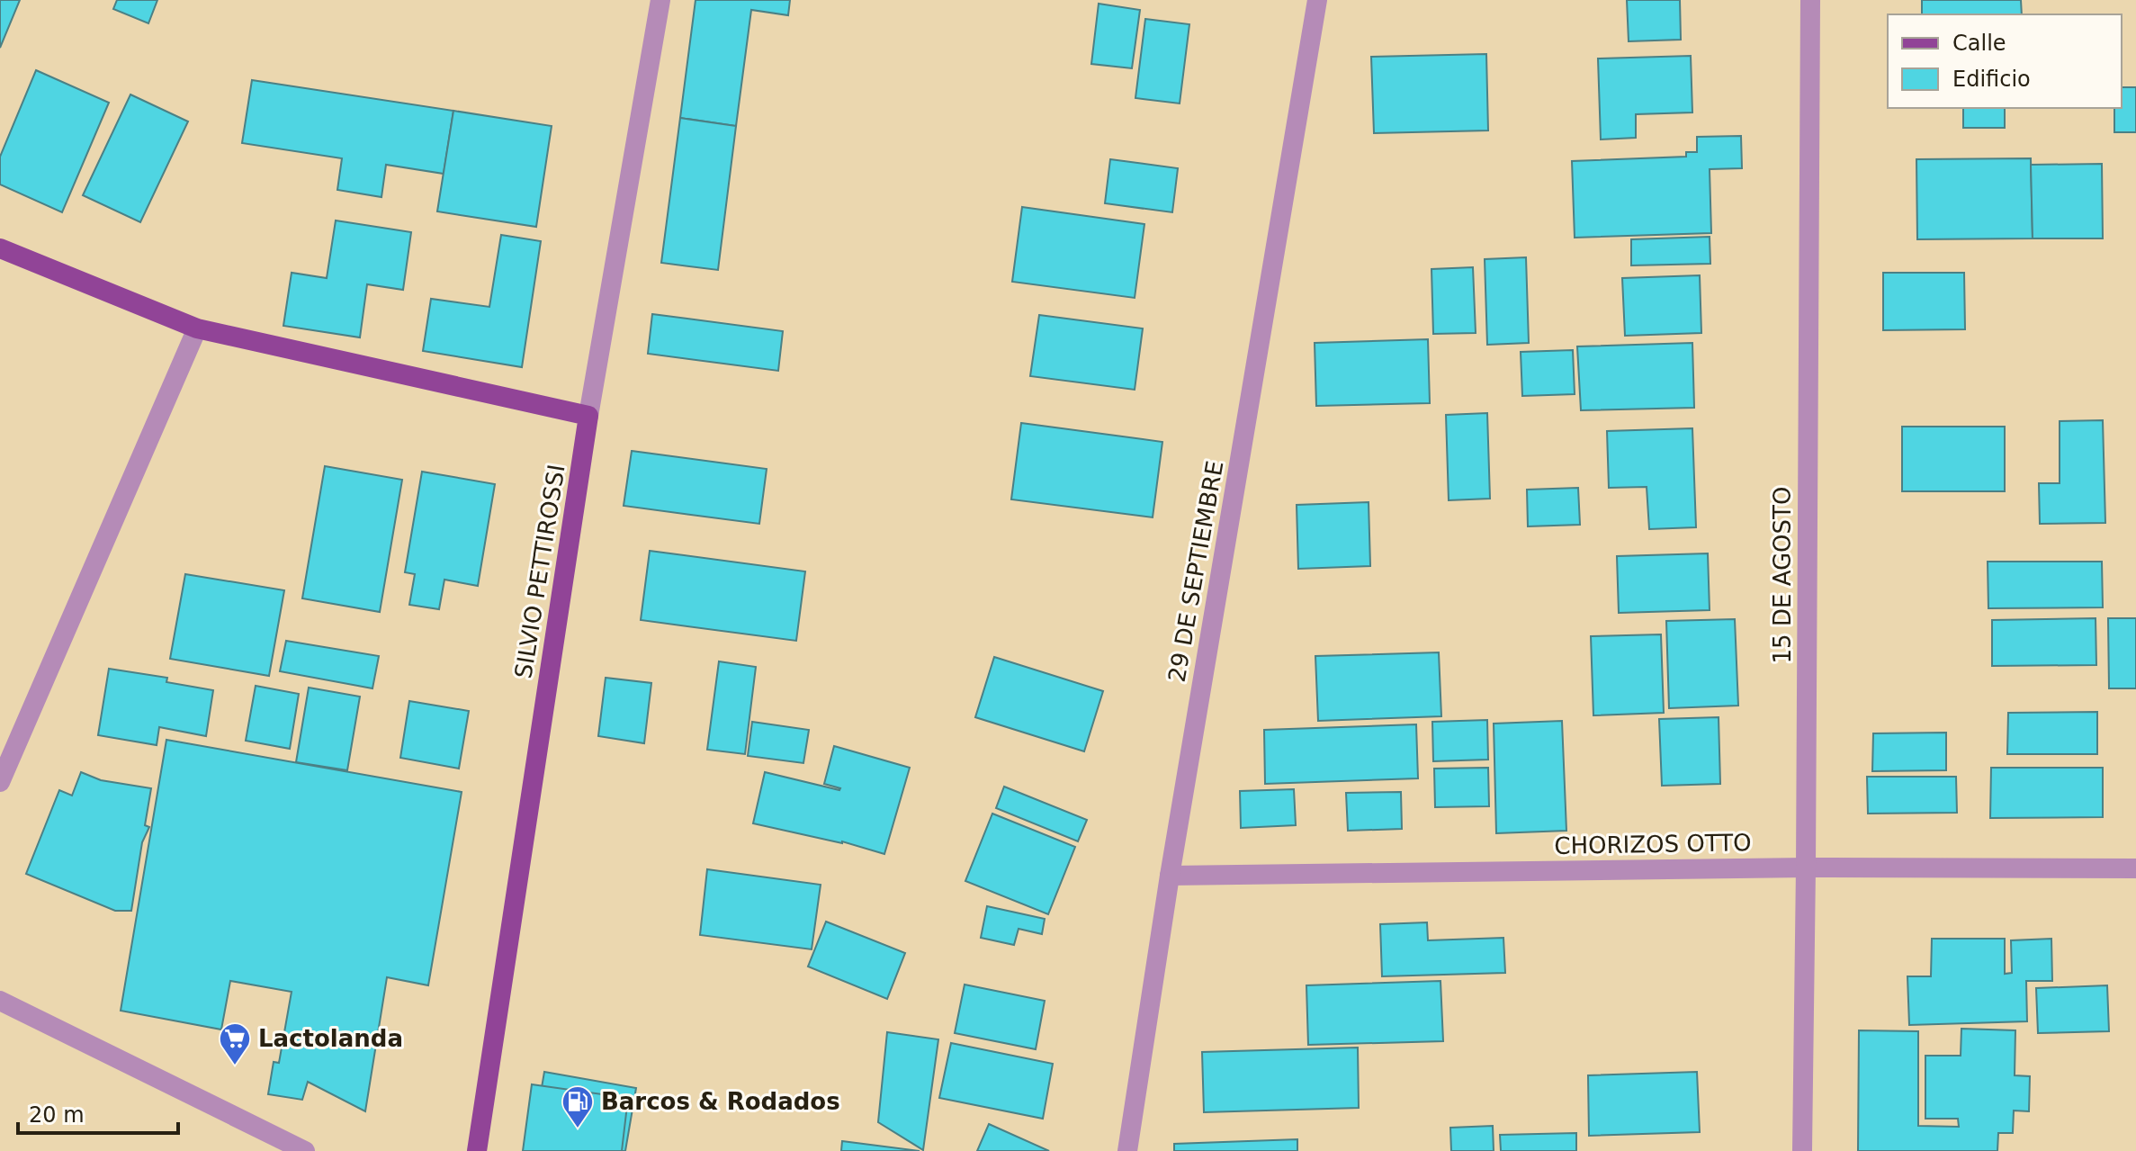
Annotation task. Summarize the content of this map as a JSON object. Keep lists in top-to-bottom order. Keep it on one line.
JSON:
{"streets":{"main road":["SILVIO PETTIROSSI"],"street":["29 DE SEPTIEMBRE","15 DE AGOSTO","CHORIZOS OTTO"]},"crossings":[["29 DE SEPTIEMBRE","CHORIZOS OTTO"],["15 DE AGOSTO","CHORIZOS OTTO"]],"places":{"supermarket":["Lactolanda"],"fuel station":["Barcos & Rodados"]},"legend":["Calle","Edificio"],"scale_bar":"20 m"}
